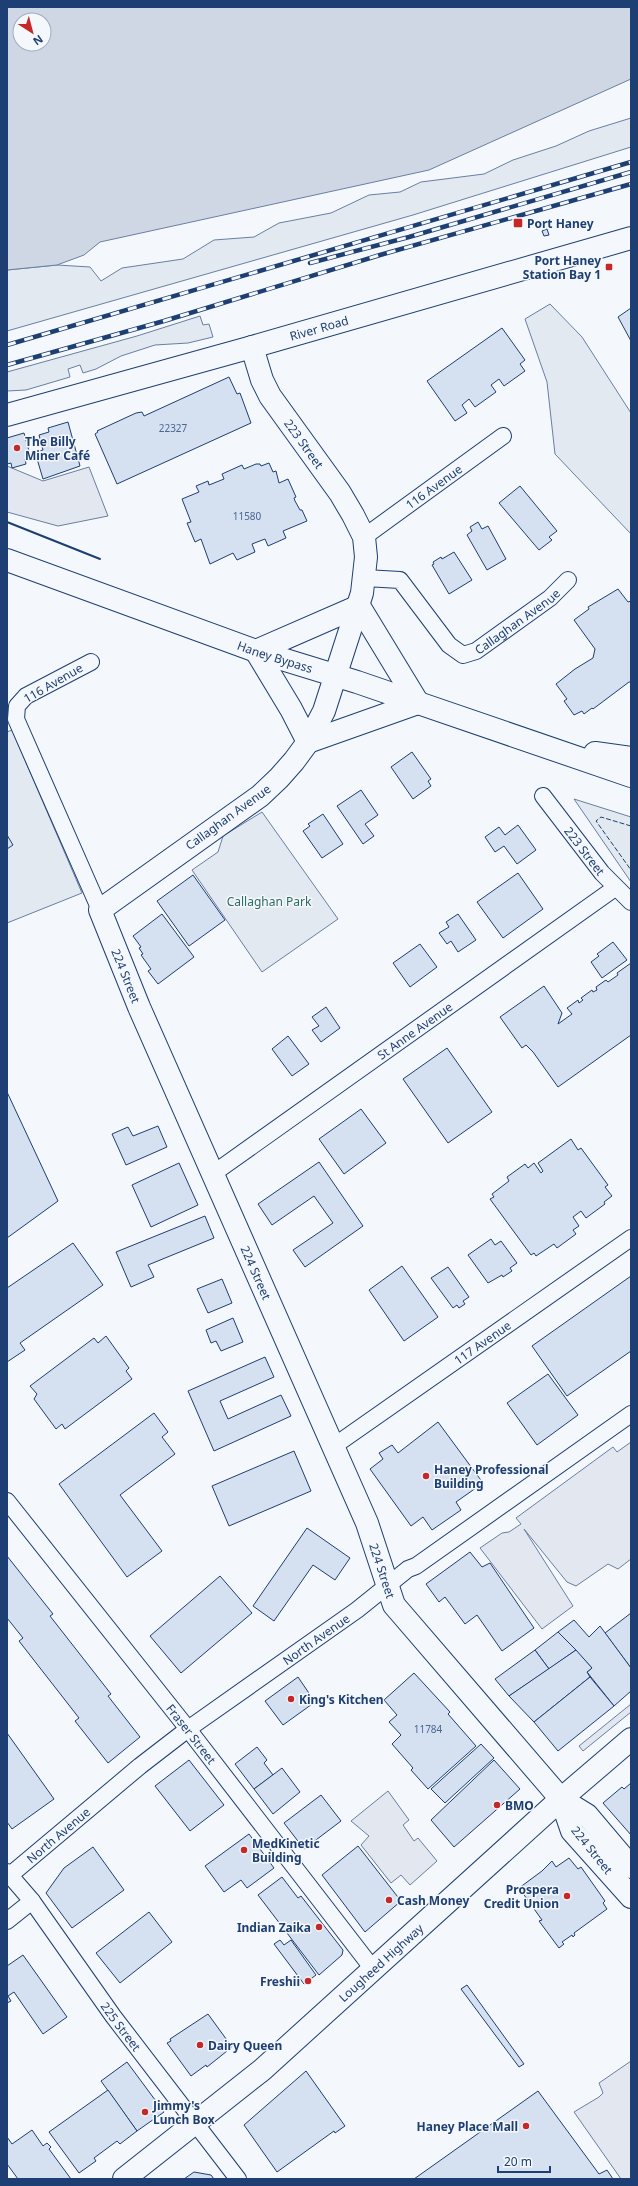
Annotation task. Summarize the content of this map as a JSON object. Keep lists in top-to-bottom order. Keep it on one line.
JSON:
{"streets":{"main road":["River Road","223 Street","Callaghan Avenue","Haney Bypass","224 Street","Lougheed Highway"],"street":["116 Avenue","St Anne Avenue","117 Avenue","North Avenue","Fraser Street","225 Street"]},"crossings":[["River Road","223 Street"],["223 Street","116 Avenue"],["223 Street","Callaghan Avenue"],["223 Street","St Anne Avenue"],["116 Avenue","Callaghan Avenue"],["116 Avenue","224 Street"],["Callaghan Avenue","Haney Bypass"],["Callaghan Avenue","224 Street"],["224 Street","St Anne Avenue"],["224 Street","117 Avenue"],["224 Street","North Avenue"],["224 Street","Lougheed Highway"],["North Avenue","Fraser Street"],["North Avenue","225 Street"],["Fraser Street","Lougheed Highway"],["Lougheed Highway","225 Street"]],"parks":["Callaghan Park"],"places":{"transit":["Port Haney","Port Haney Station Bay 1"],"other":["The Billy Miner Café","Haney Professional Building","King's Kitchen","BMO","MedKinetic Building","Prospera Credit Union","Cash Money","Indian Zaika","Freshii","Dairy Queen","Jimmy's Lunch Box","Haney Place Mall"]},"house_numbers":["22327","11580","11784"],"scale_bar":"20 m","north":"bottom right"}
